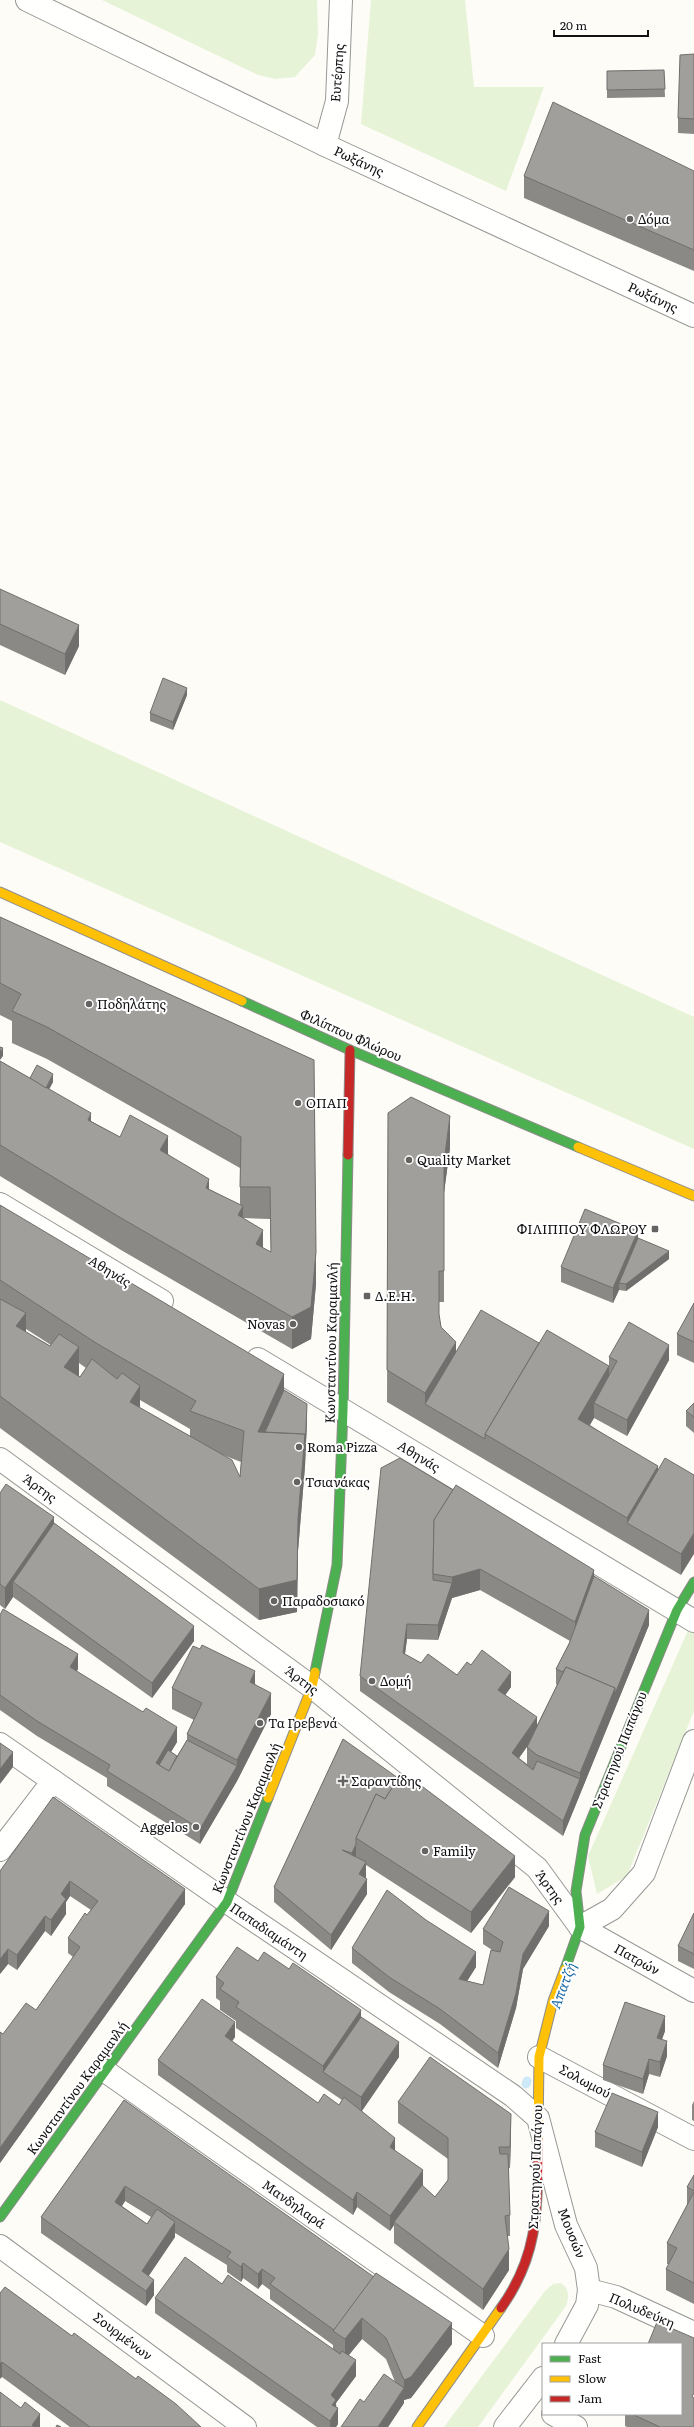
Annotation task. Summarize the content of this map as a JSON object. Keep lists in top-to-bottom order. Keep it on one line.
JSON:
{"streets":{"street":["Ευτέρπης","Ρωξάνης","Φιλίππου Φλώρου","Αθηνάς","Κωνσταντίνου Καραμανλή","Άρτης","Στρατηγού Παπάγου","Παπαδιαμάντη","Πατρών","Σολωμού","Μανδηλαρά","Μουσών","Πολυδεύκη","Σουρμένων"]},"crossings":[["Ευτέρπης","Ρωξάνης"],["Φιλίππου Φλώρου","Κωνσταντίνου Καραμανλή"],["Αθηνάς","Κωνσταντίνου Καραμανλή"],["Αθηνάς","Στρατηγού Παπάγου"],["Κωνσταντίνου Καραμανλή","Άρτης"],["Κωνσταντίνου Καραμανλή","Παπαδιαμάντη"],["Κωνσταντίνου Καραμανλή","Μανδηλαρά"],["Άρτης","Στρατηγού Παπάγου"],["Άρτης","Πατρών"],["Στρατηγού Παπάγου","Παπαδιαμάντη"],["Στρατηγού Παπάγου","Πατρών"],["Στρατηγού Παπάγου","Σολωμού"],["Στρατηγού Παπάγου","Μανδηλαρά"],["Στρατηγού Παπάγου","Μουσών"],["Παπαδιαμάντη","Μουσών"],["Μουσών","Πολυδεύκη"]],"water":["Απατζή"],"places":{"other":["Δόμα","Ποδηλάτης","ΟΠΑΠ","Quality Market","Novas","Roma Pizza","Τσιανάκας","Παραδοσιακό","Δομή","Τα Γρεβενά","Aggelos","Family"],"transit":["ΦΙΛΙΠΠΟΥ ΦΛΩΡΟΥ","Δ.Ε.Η."],"health":["Σαραντίδης"]},"legend":["Fast","Slow","Jam"],"scale_bar":"20 m"}
